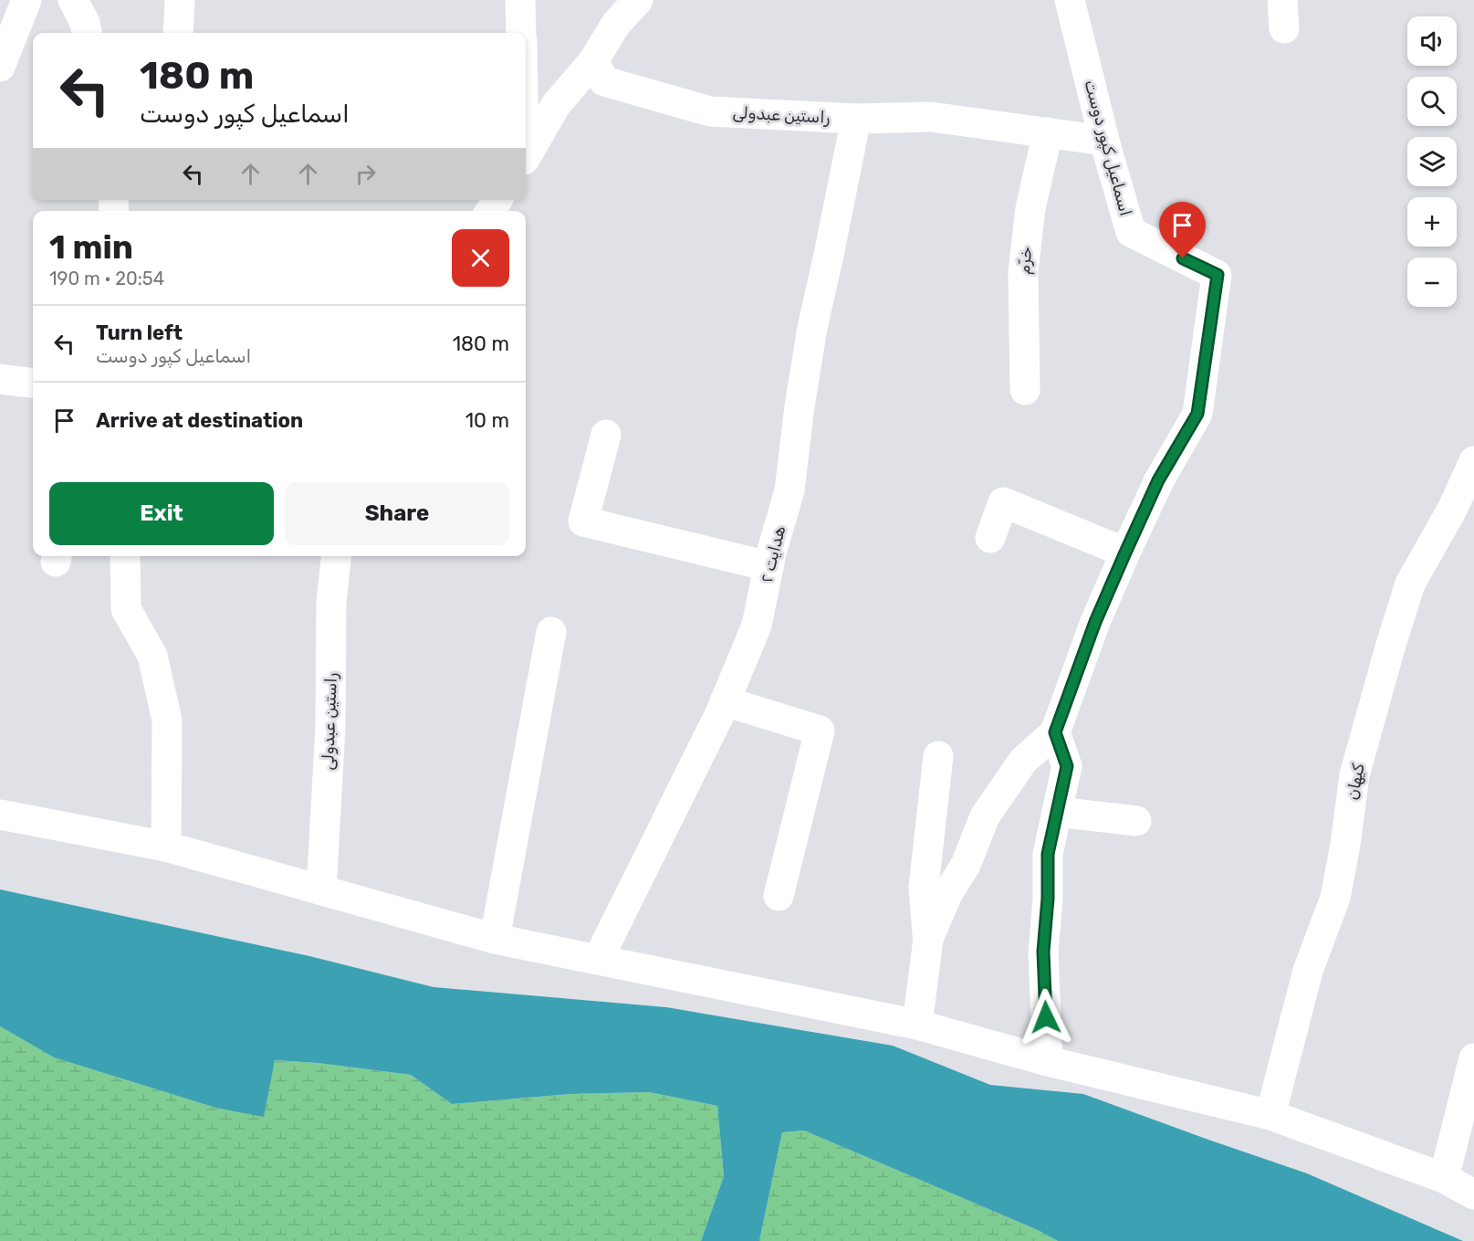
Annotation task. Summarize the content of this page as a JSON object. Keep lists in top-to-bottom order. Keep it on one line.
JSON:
{"streets":{"street":["راستین عبدولی","اسماعیل کپور دوست","خرّم","هدایت ۲","کیهان"]},"crossings":[["راستین عبدولی","اسماعیل کپور دوست"],["راستین عبدولی","خرّم"],["راستین عبدولی","هدایت ۲"]],"page":{"map_buttons":["+","−"],"turn":["180 m","اسماعیل کپور دوست"],"heading":["1 min","190 m · 20:54"],"list":[{"name":"Turn left","note":"اسماعیل کپور دوست","value":"180 m"},{"name":"Arrive at destination","value":"10 m"}],"buttons":["Exit","Share"]}}
